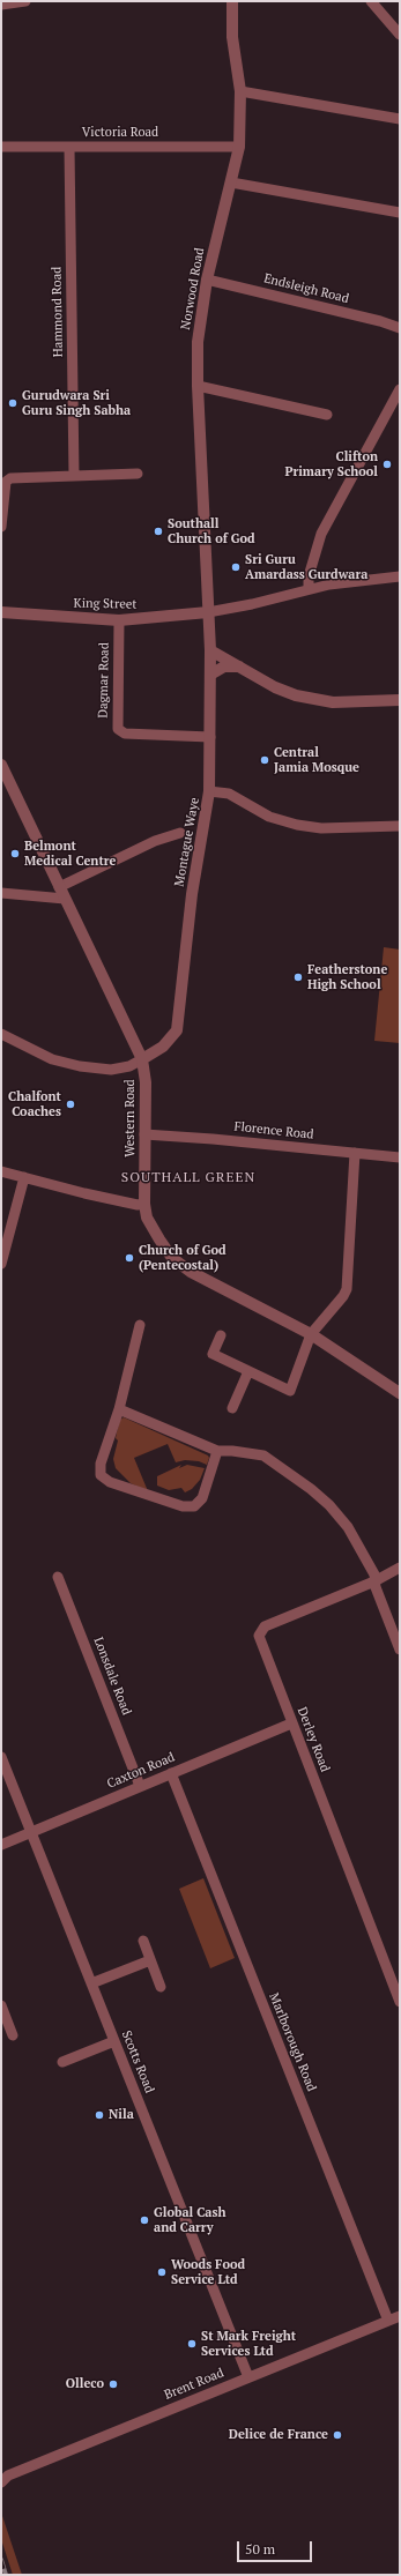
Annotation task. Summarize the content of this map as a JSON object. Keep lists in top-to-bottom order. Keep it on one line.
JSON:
{"streets":{"street":["Victoria Road","Norwood Road","Endsleigh Road","Hammond Road","King Street","Dagmar Road","Montague Waye","Western Road","Florence Road","Lonsdale Road","Derley Road","Caxton Road","Marlborough Road","Scotts Road","Brent Road"]},"crossings":[["Victoria Road","Norwood Road"],["Victoria Road","Hammond Road"],["Norwood Road","Endsleigh Road"],["Norwood Road","King Street"],["Norwood Road","Montague Waye"],["King Street","Dagmar Road"],["King Street","Montague Waye"],["Dagmar Road","Montague Waye"],["Montague Waye","Western Road"],["Western Road","Florence Road"],["Lonsdale Road","Caxton Road"],["Derley Road","Caxton Road"],["Caxton Road","Marlborough Road"],["Caxton Road","Scotts Road"],["Marlborough Road","Brent Road"],["Scotts Road","Brent Road"]],"districts":["SOUTHALL GREEN"],"places":["Gurudwara Sri Guru Singh Sabha","Clifton Primary School","Southall Church of God","Sri Guru Amardass Gurdwara","Central Jamia Mosque","Belmont Medical Centre","Featherstone High School","Chalfont Coaches","Church of God (Pentecostal)","Nila","Global Cash and Carry","Woods Food Service Ltd","St Mark Freight Services Ltd","Olleco","Delice de France"],"scale_bar":"50 m"}
